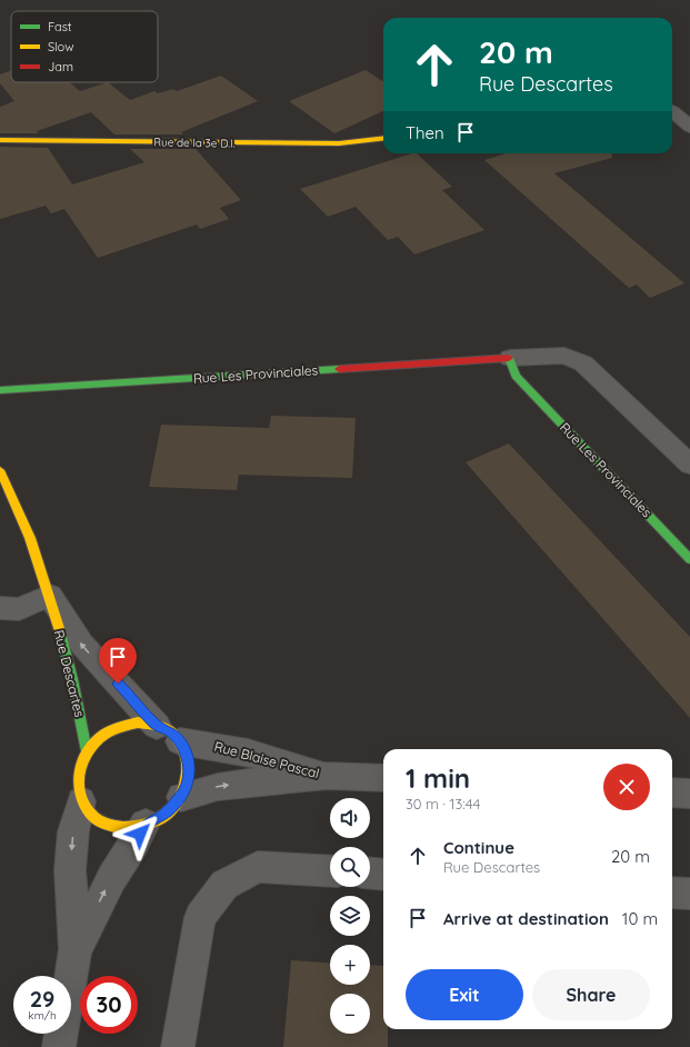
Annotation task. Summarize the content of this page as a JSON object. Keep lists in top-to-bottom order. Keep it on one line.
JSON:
{"streets":{"street":["Rue de la 3e D.I.","Rue Les Provinciales","Rue Descartes","Rue Blaise Pascal"]},"crossings":[["Rue Descartes","Rue Blaise Pascal"]],"one_way":["Rue Descartes"],"legend":["Fast","Slow","Jam"],"page":{"turn":["20 m","Rue Descartes"],"then":"Then","heading":["1 min","30 m · 13:44"],"map_buttons":["+","−"],"list":[{"name":"Continue","note":"Rue Descartes","value":"20 m"},{"name":"Arrive at destination","value":"10 m"}],"buttons":["Exit","Share"],"speed":"29 km/h","limit":"30"}}
